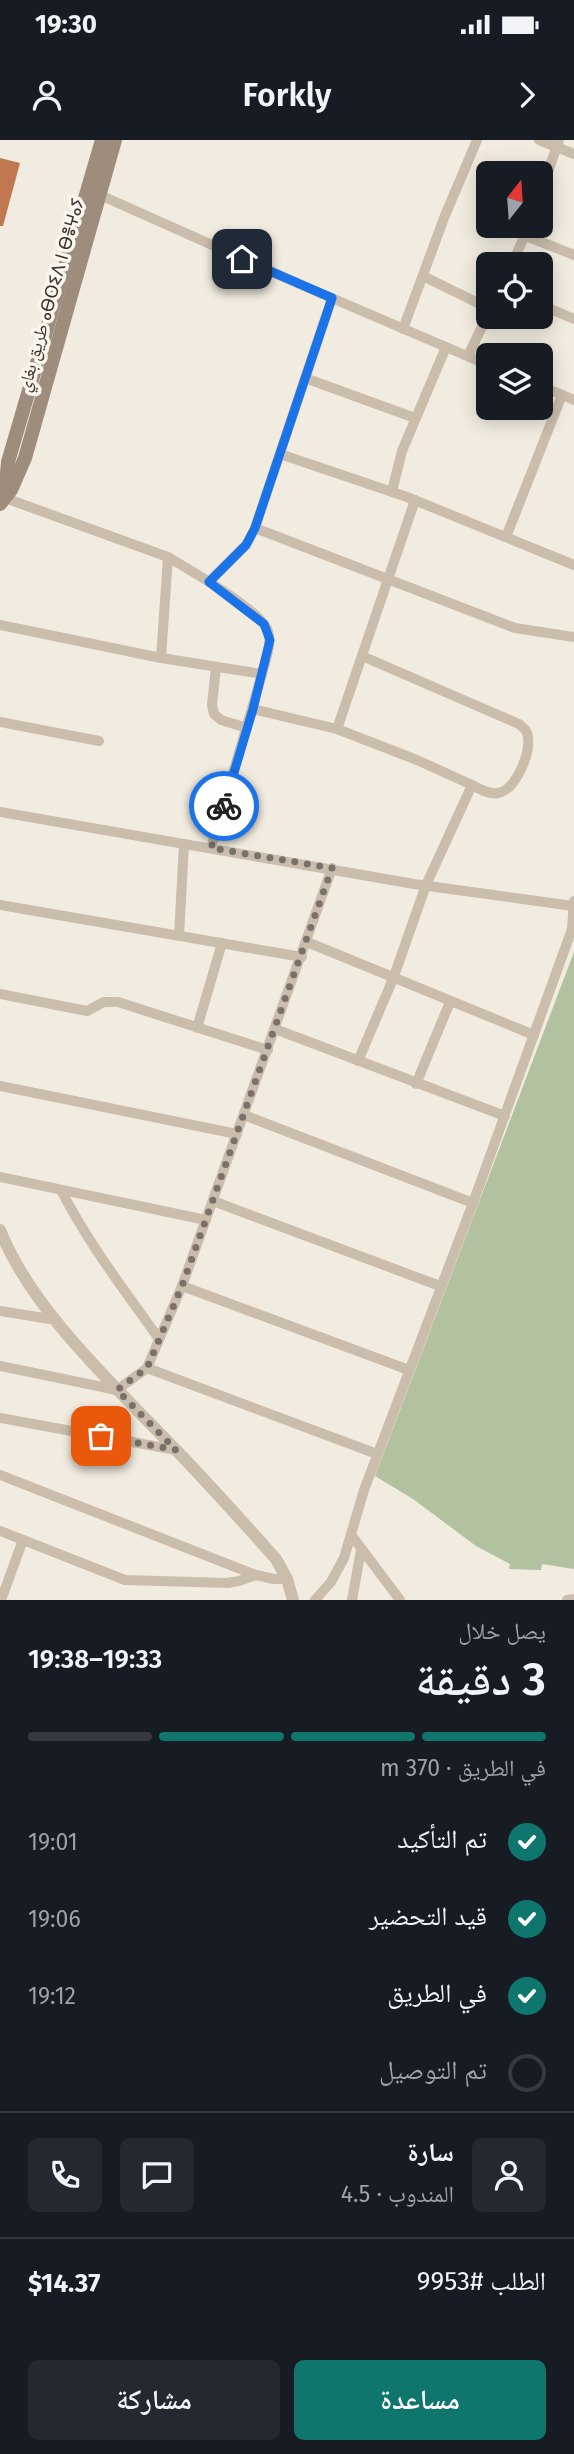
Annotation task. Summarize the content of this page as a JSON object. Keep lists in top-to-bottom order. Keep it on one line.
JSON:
{"streets":{"main road":["طريق بغاي ⴰⴱⵔⵉⴷ ⵏ ⴱⴻⵖⴰⵢ"]},"north":"top","page":{"status":"19:30","header":"Forkly","heading":["3 دقيقة","يصل خلال","19:33–19:38"],"panel":["سارة","المندوب · 4.5","الطلب #9953","$14.37"],"bar":"في الطريق · 370 m","list":[["تم التأكيد","19:01"],["قيد التحضير","19:06"],["في الطريق","19:12"],"تم التوصيل"],"buttons":["مساعدة","مشاركة"]}}
